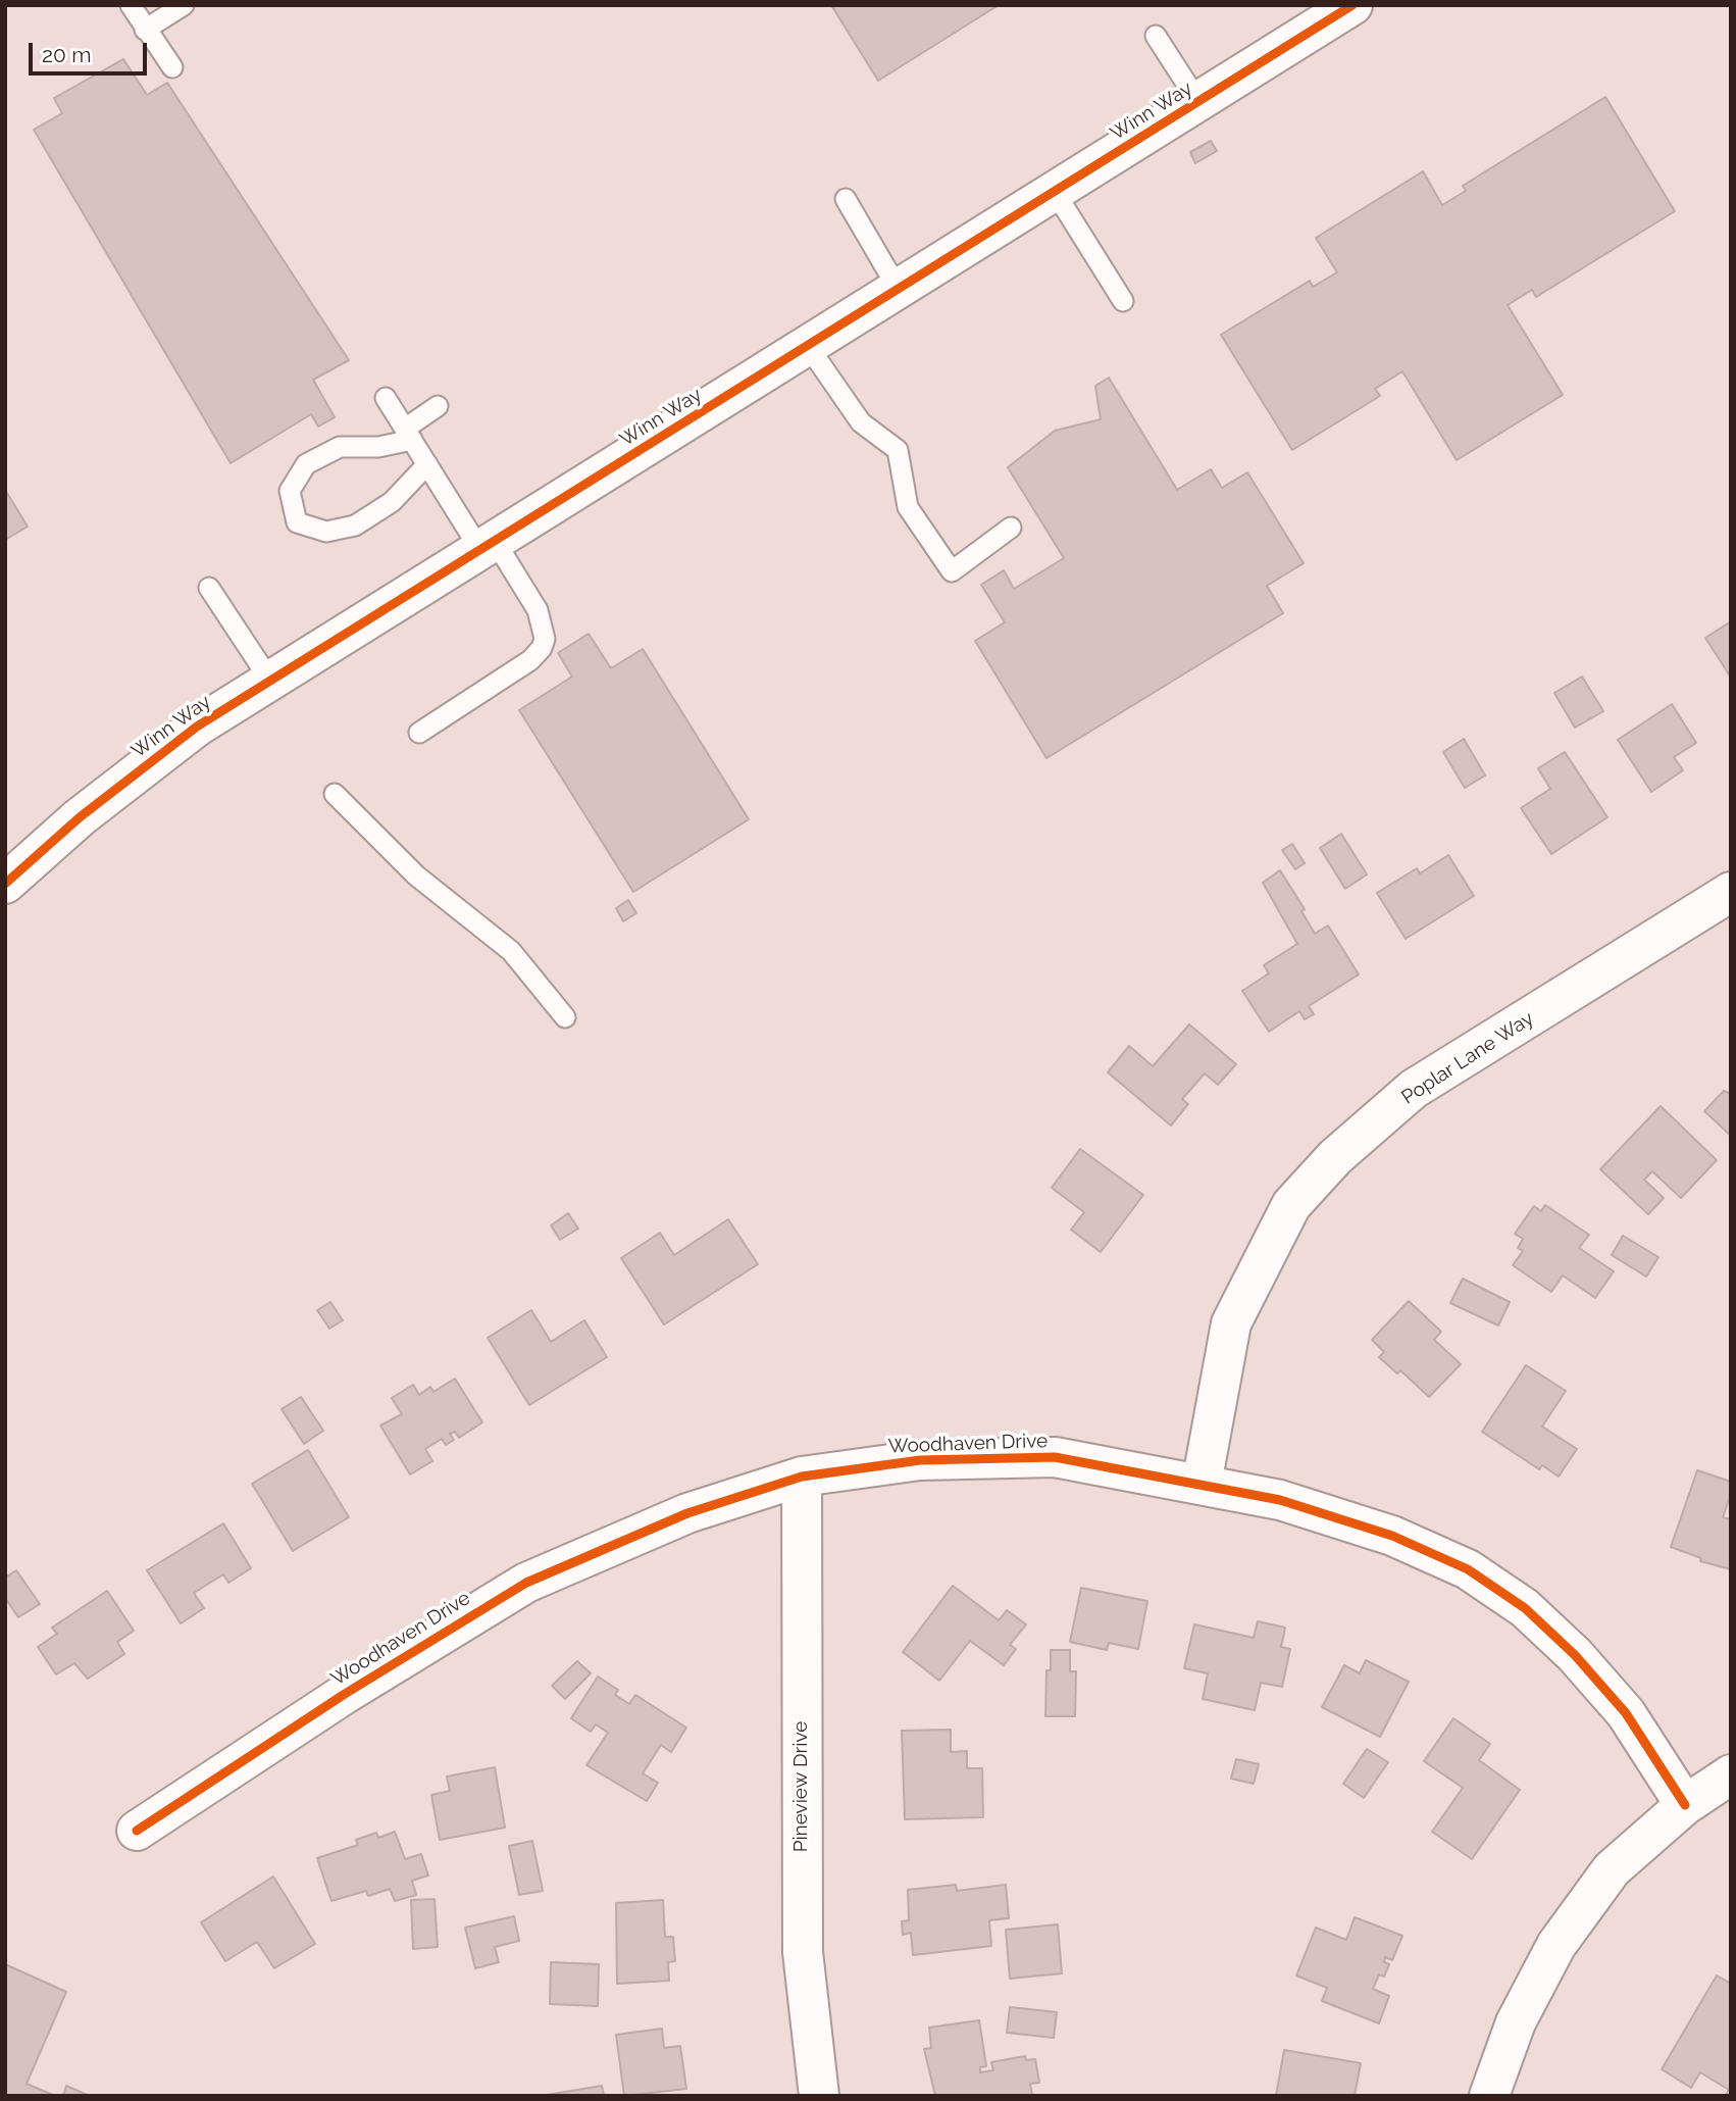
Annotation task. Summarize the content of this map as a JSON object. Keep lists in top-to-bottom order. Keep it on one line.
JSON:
{"streets":{"street":["Winn Way","Poplar Lane Way","Woodhaven Drive","Pineview Drive"]},"crossings":[["Poplar Lane Way","Woodhaven Drive"],["Woodhaven Drive","Pineview Drive"]],"scale_bar":"20 m"}
